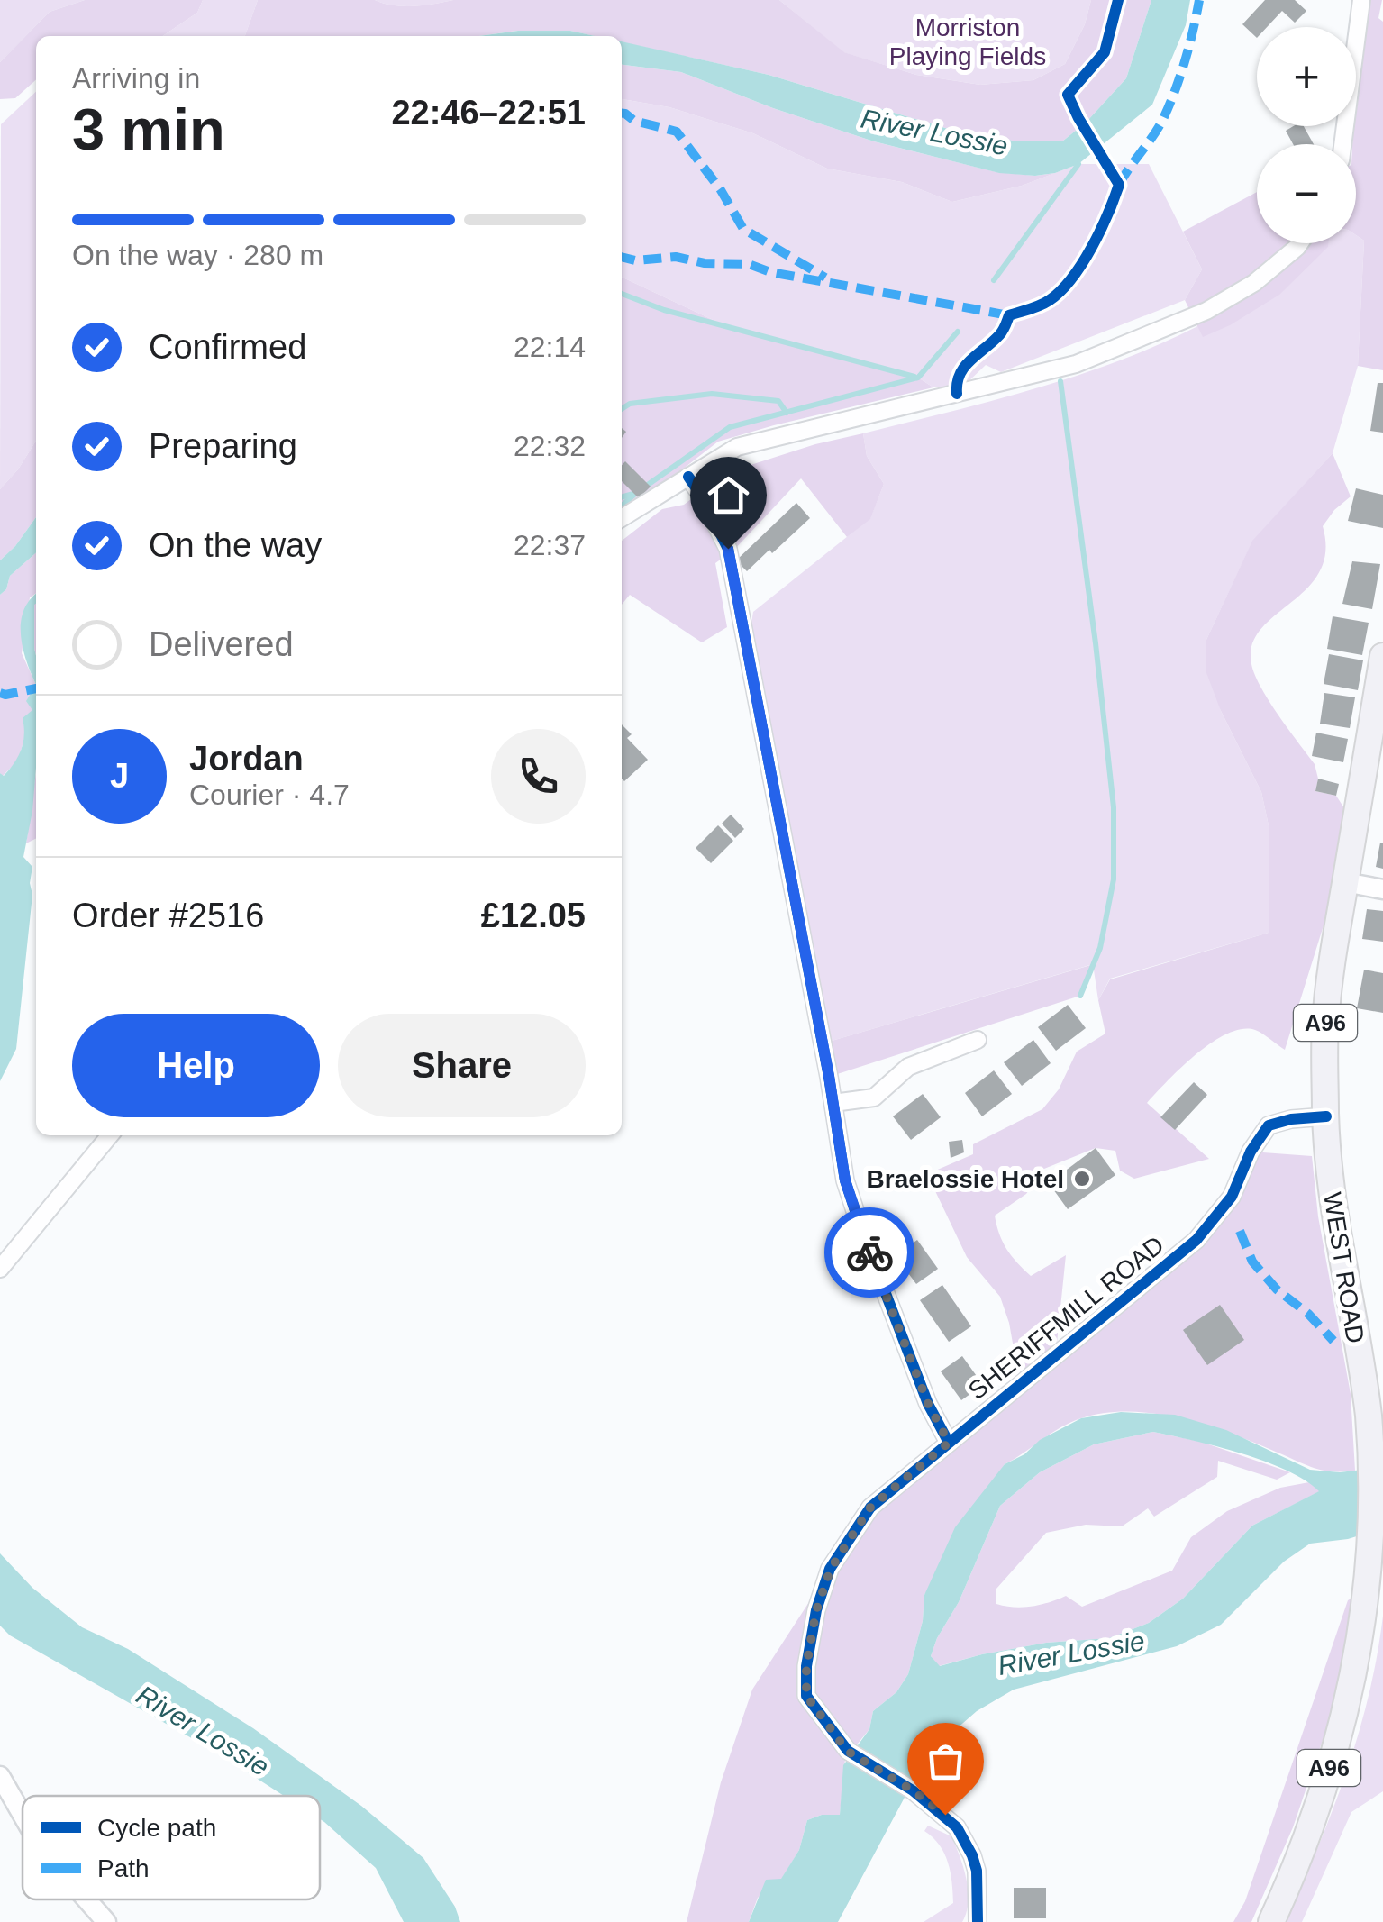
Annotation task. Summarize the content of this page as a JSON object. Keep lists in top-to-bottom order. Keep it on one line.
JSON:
{"streets":{"highway":["A96","WEST ROAD"],"street":["SHERIFFMILL ROAD"]},"crossings":[["WEST ROAD","SHERIFFMILL ROAD"]],"water":["River Lossie"],"parks":["Morriston Playing Fields"],"places":["Braelossie Hotel"],"legend":["Cycle path","Path"],"page":{"map_buttons":["+","−"],"heading":["3 min","Arriving in","22:46–22:51"],"panel":["Jordan","Courier · 4.7","Order #2516","£12.05"],"bar":"On the way · 280 m","list":[["Confirmed","22:14"],["Preparing","22:32"],["On the way","22:37"],"Delivered"],"round":"J","buttons":["Help","Share"]}}
